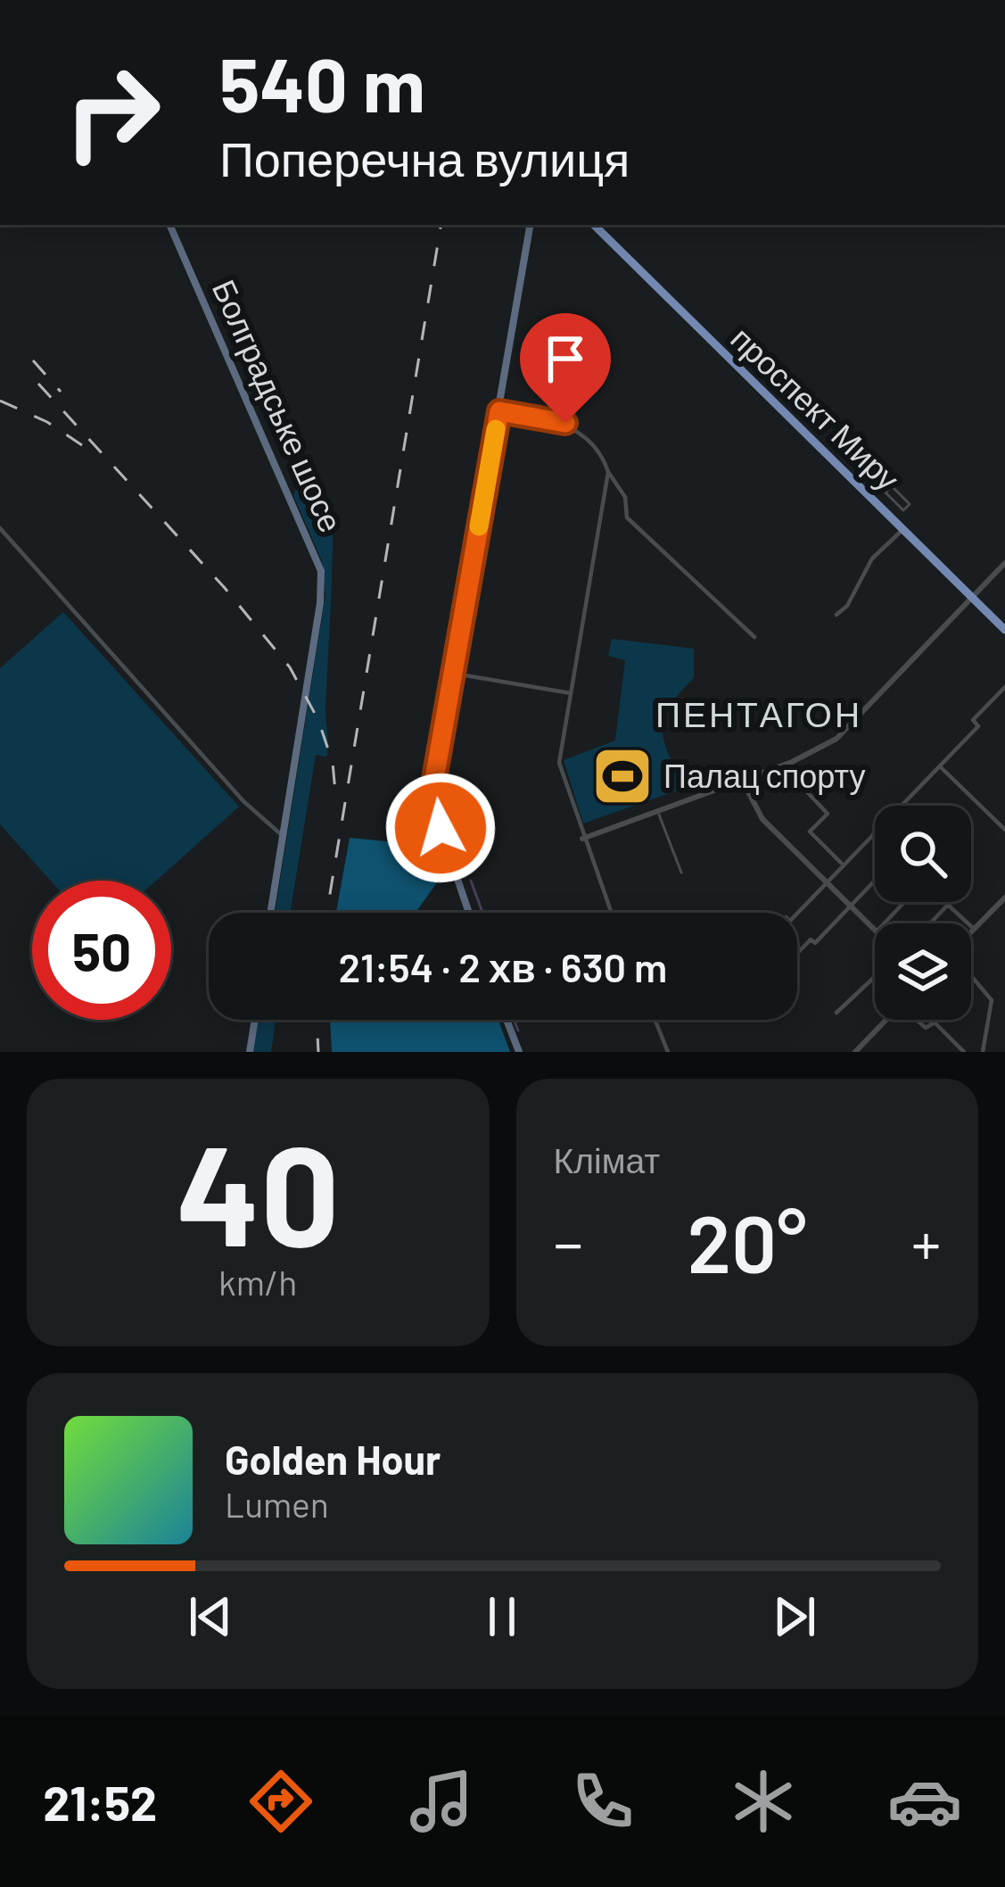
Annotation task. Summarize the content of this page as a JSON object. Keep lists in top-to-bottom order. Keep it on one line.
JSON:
{"streets":{"main road":["Болградське шосе","проспект Миру"]},"districts":["ПЕНТАГОН"],"places":{"sports":["Палац спорту"]},"page":{"turn":["540 m","Поперечна вулиця"],"limit":"50","trip":"21:54 · 2 хв · 630 m","tile":[["40","km/h"],"Клімат"],"heat":["−","20°","+"],"song":["Golden Hour","Lumen"],"tabs":"21:52"}}
